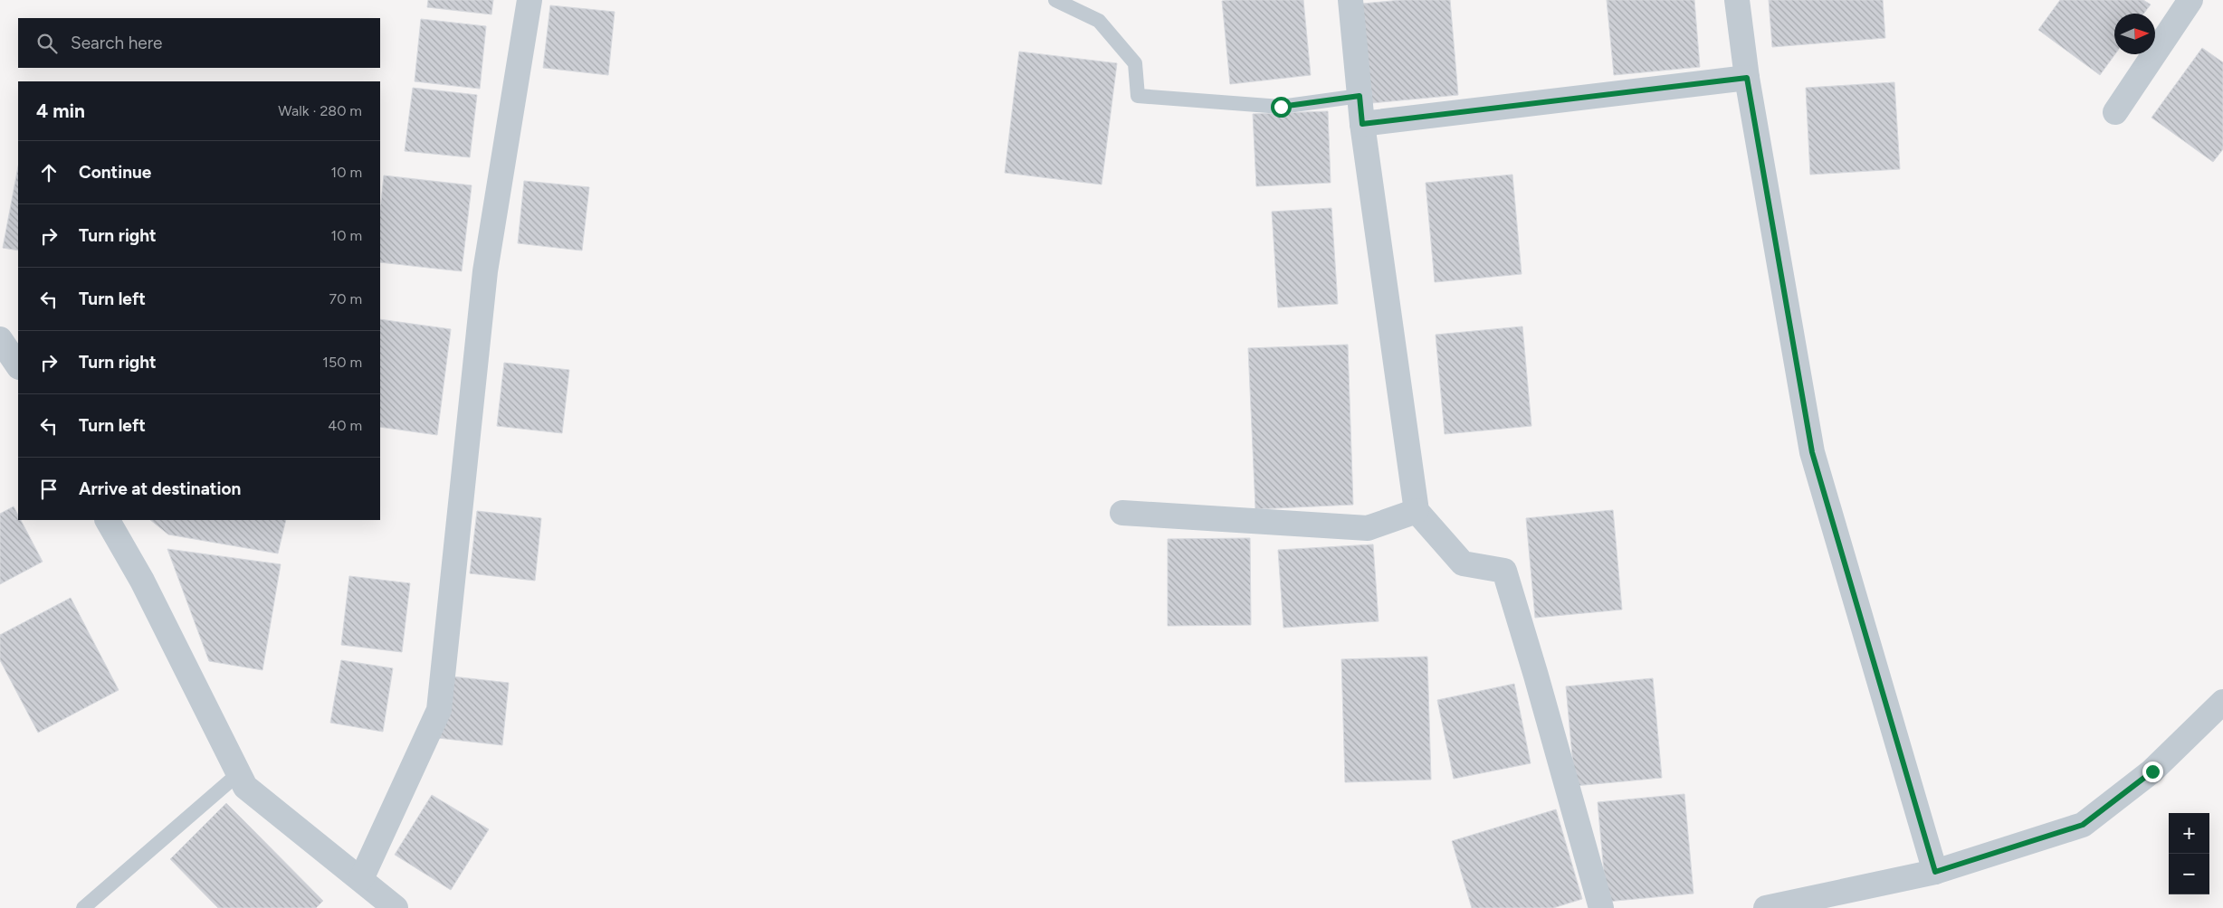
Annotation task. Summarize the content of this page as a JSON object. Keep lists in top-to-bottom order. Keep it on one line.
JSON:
{"north":"right","page":{"search":"Search here","heading":["4 min","Walk · 280 m"],"list":[["Continue","10 m"],["Turn right","10 m"],["Turn left","70 m"],["Turn right","150 m"],["Turn left","40 m"],"Arrive at destination"],"map_buttons":["+","−"]}}
